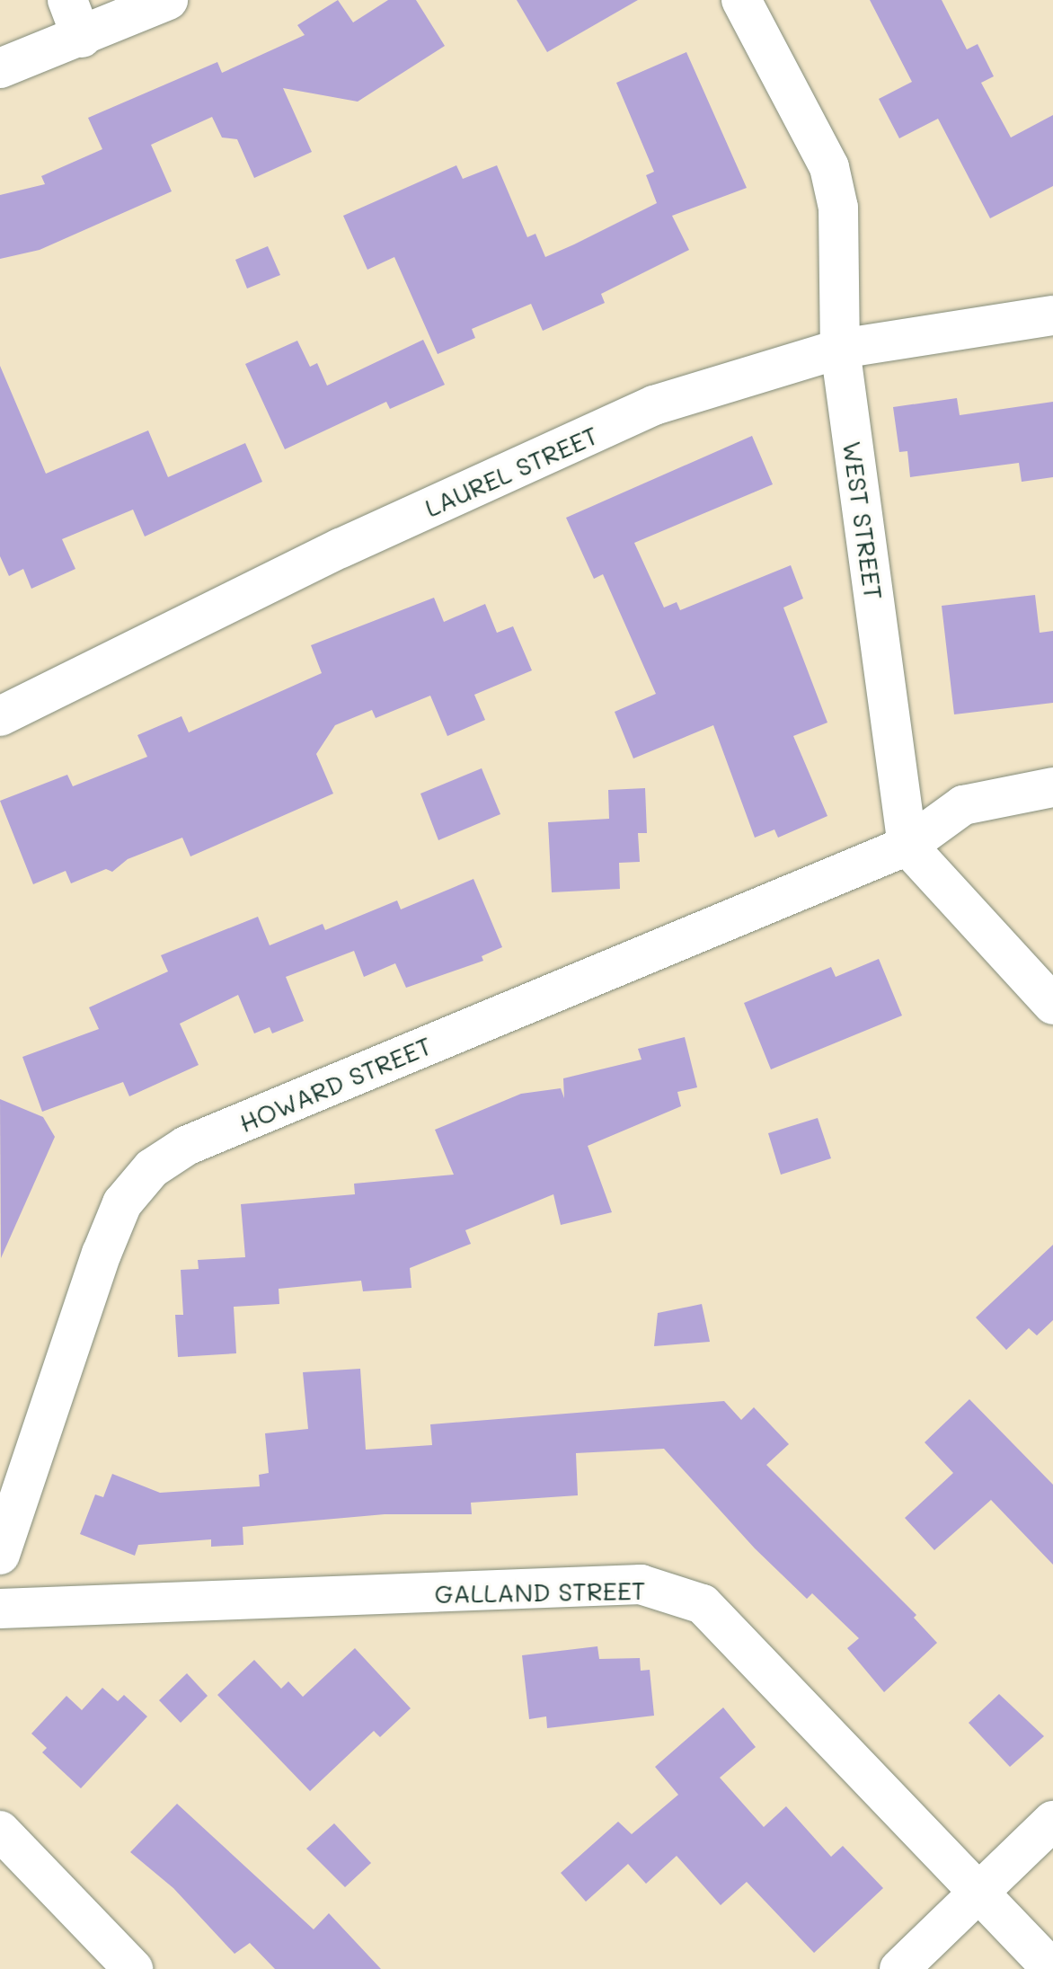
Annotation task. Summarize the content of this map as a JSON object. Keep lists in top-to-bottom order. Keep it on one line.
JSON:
{"streets":{"street":["LAUREL STREET","WEST STREET","HOWARD STREET","GALLAND STREET"]},"crossings":[["LAUREL STREET","WEST STREET"],["WEST STREET","HOWARD STREET"]]}
